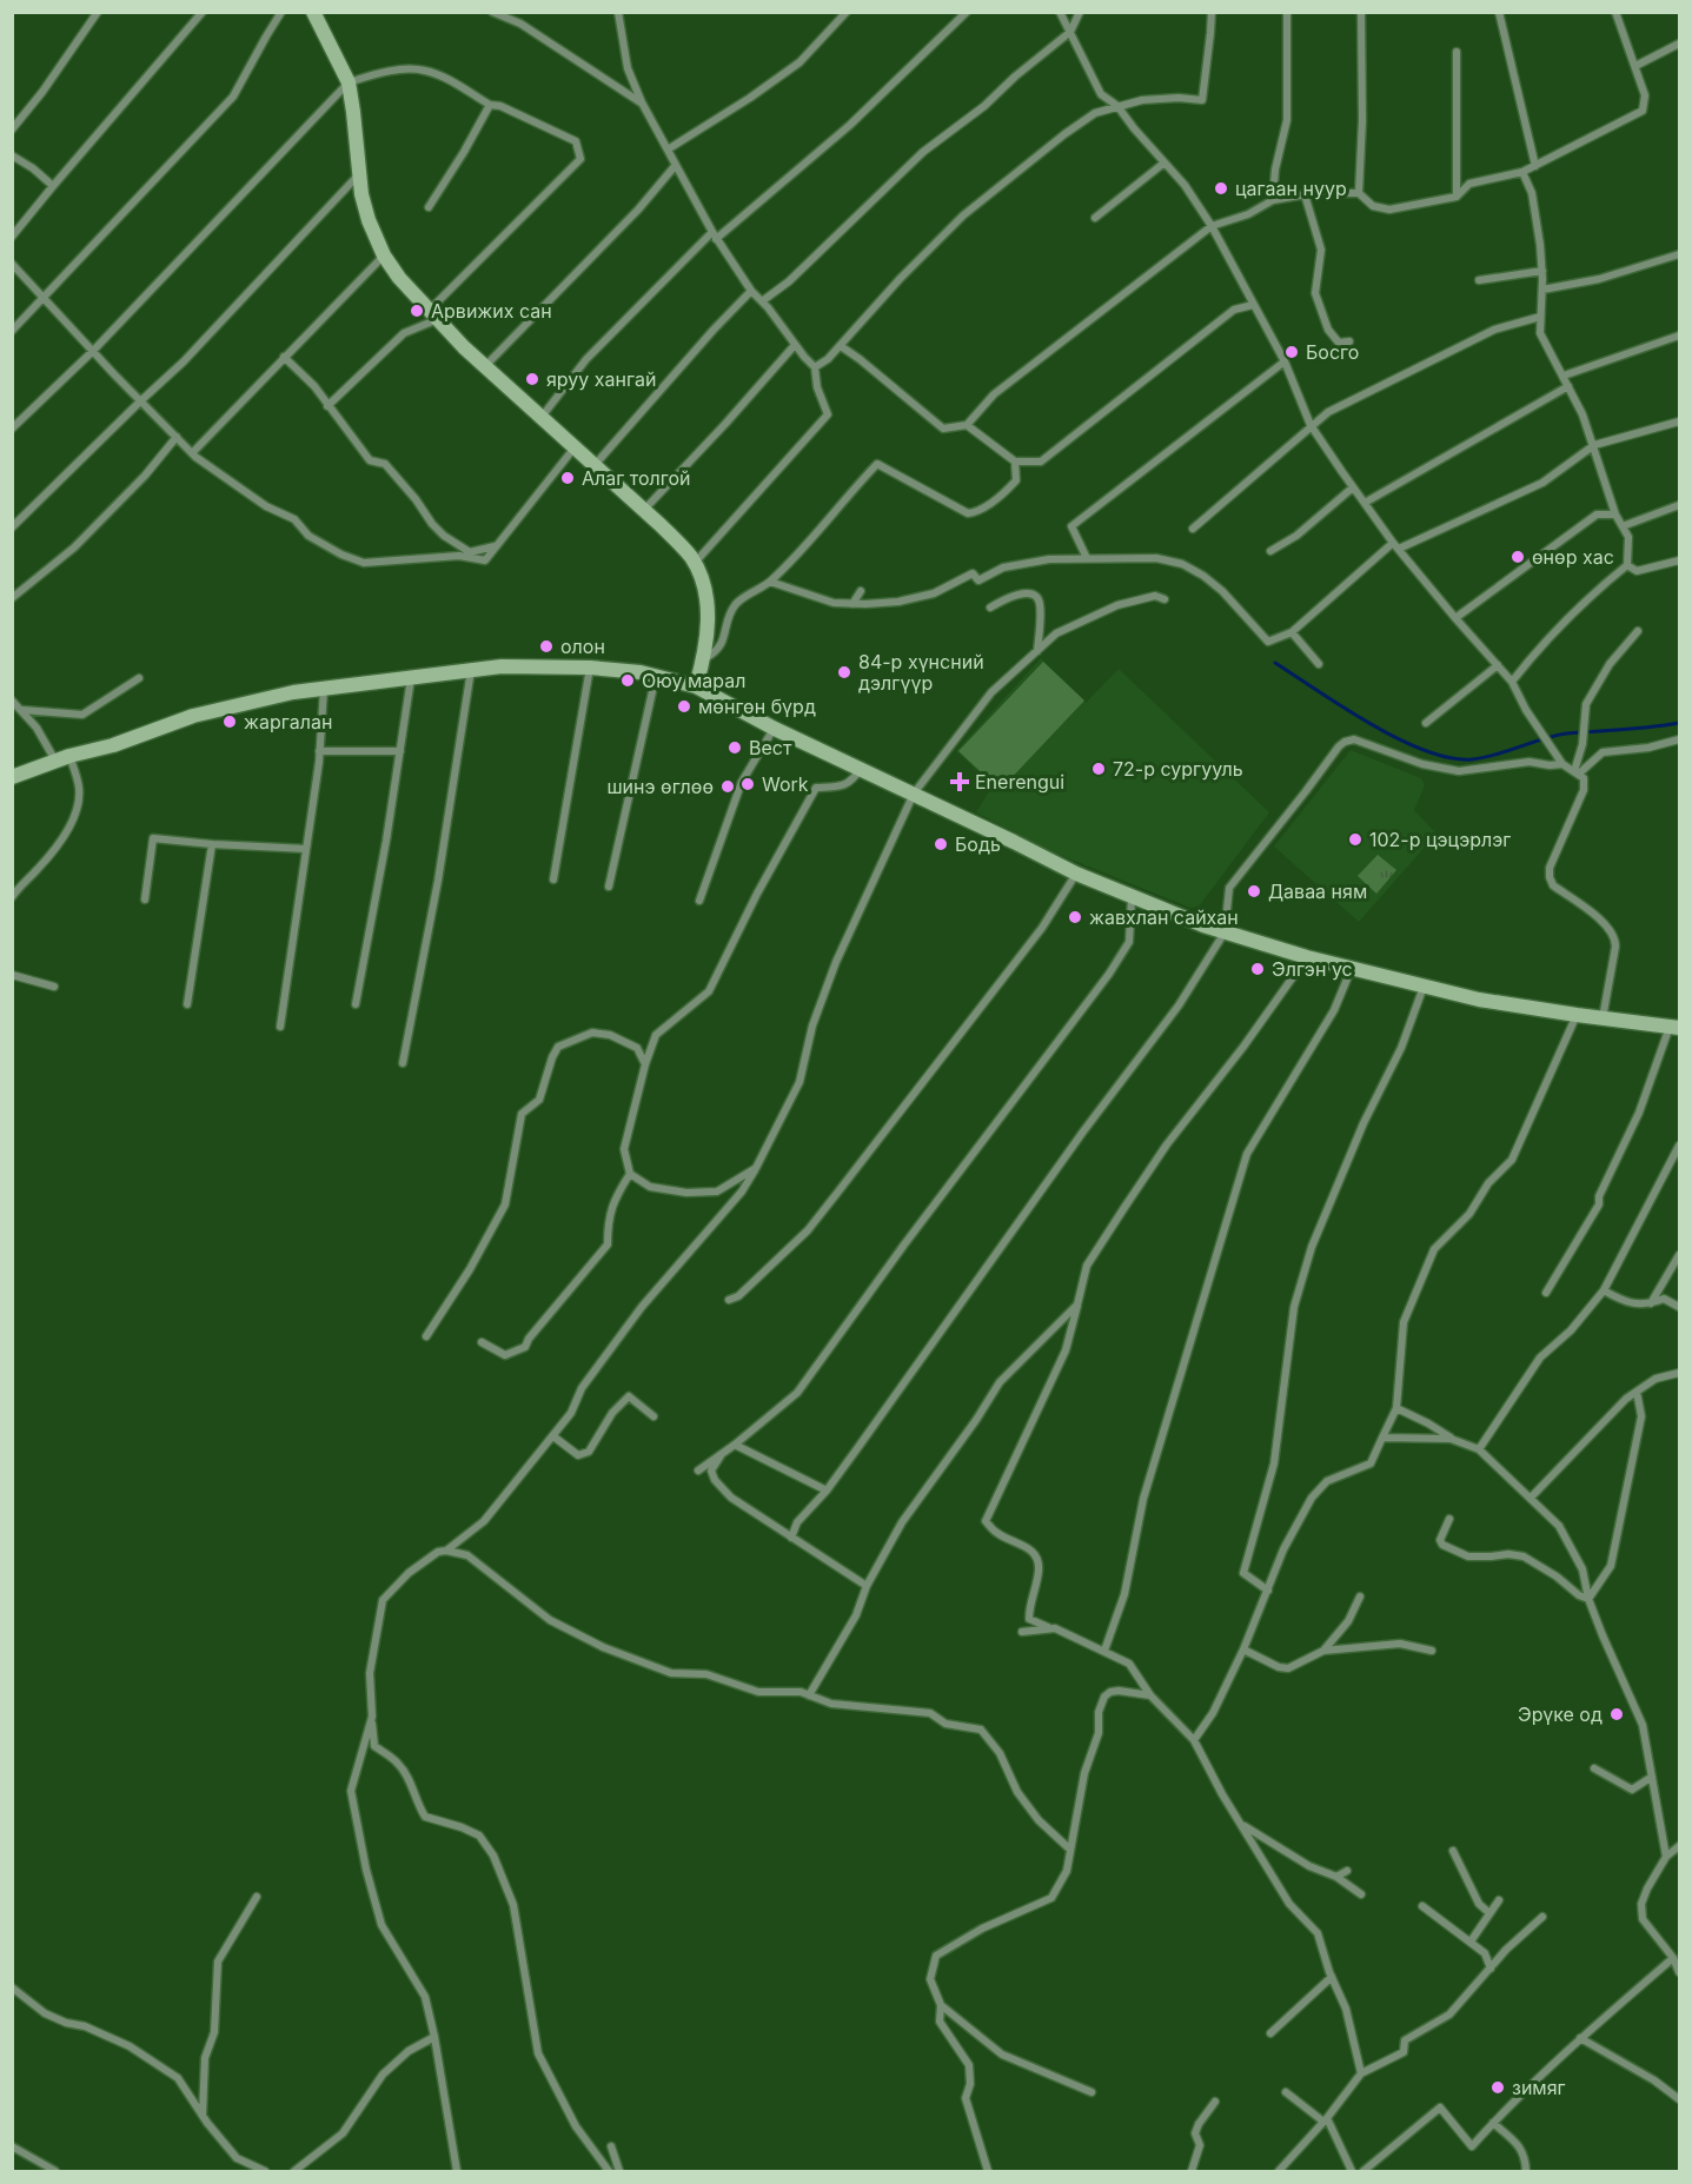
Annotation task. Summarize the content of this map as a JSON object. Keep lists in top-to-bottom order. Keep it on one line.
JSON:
{"places":{"other":["цагаан нуур","Арвижих сан","Босго","яруу хангай","Алаг толгой","өнөр хас","олон","84-р хүнсний дэлгүүр","Оюу марал","мөнгөн бүрд","жаргалан","Вест","72-р сургууль","Work","шинэ өглөө","102-р цэцэрлэг","Бодь","Даваа ням","жавхлан сайхан","Элгэн ус","Эрүке од","зимяг"],"health":["Enerengui"]}}
